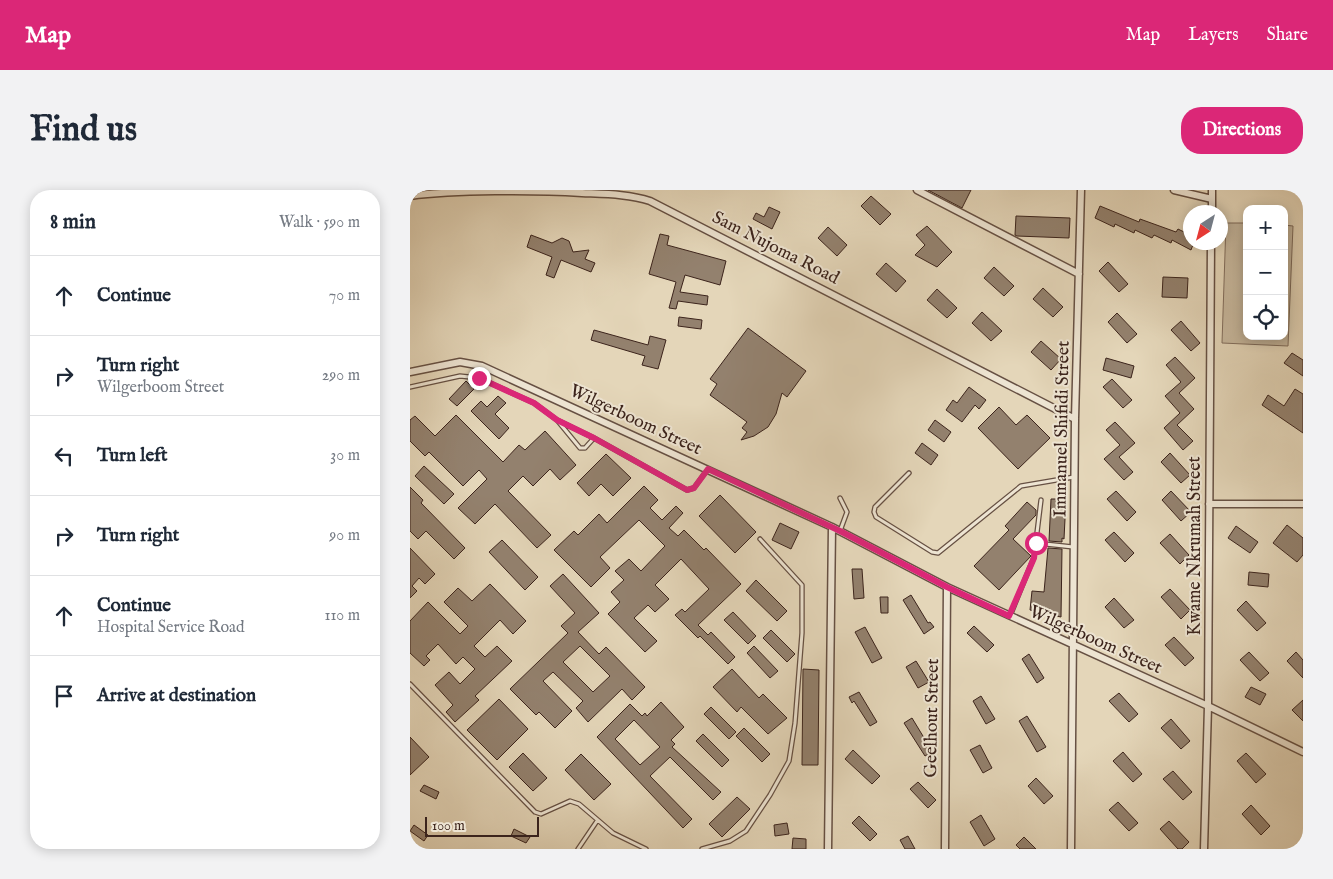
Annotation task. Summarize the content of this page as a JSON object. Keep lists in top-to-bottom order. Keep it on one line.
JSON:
{"streets":{"street":["Sam Nujoma Road","Wilgerboom Street","Immanuel Shifidi Street","Kwame Nkrumah Street","Geelhout Street"]},"crossings":[["Sam Nujoma Road","Immanuel Shifidi Street"],["Wilgerboom Street","Immanuel Shifidi Street"],["Wilgerboom Street","Kwame Nkrumah Street"],["Wilgerboom Street","Geelhout Street"]],"scale_bar":"100 m","north":"bottom left","page":{"header":"Map","nav":["Map","Layers","Share"],"buttons":"Directions","title":"Find us","heading":["8 min","Walk · 590 m"],"map_buttons":["+","−"],"list":[["Continue","70 m"],["Turn right","Wilgerboom Street","290 m"],["Turn left","30 m"],["Turn right","90 m"],["Continue","Hospital Service Road","110 m"],"Arrive at destination"],"scale":"100 m"}}
